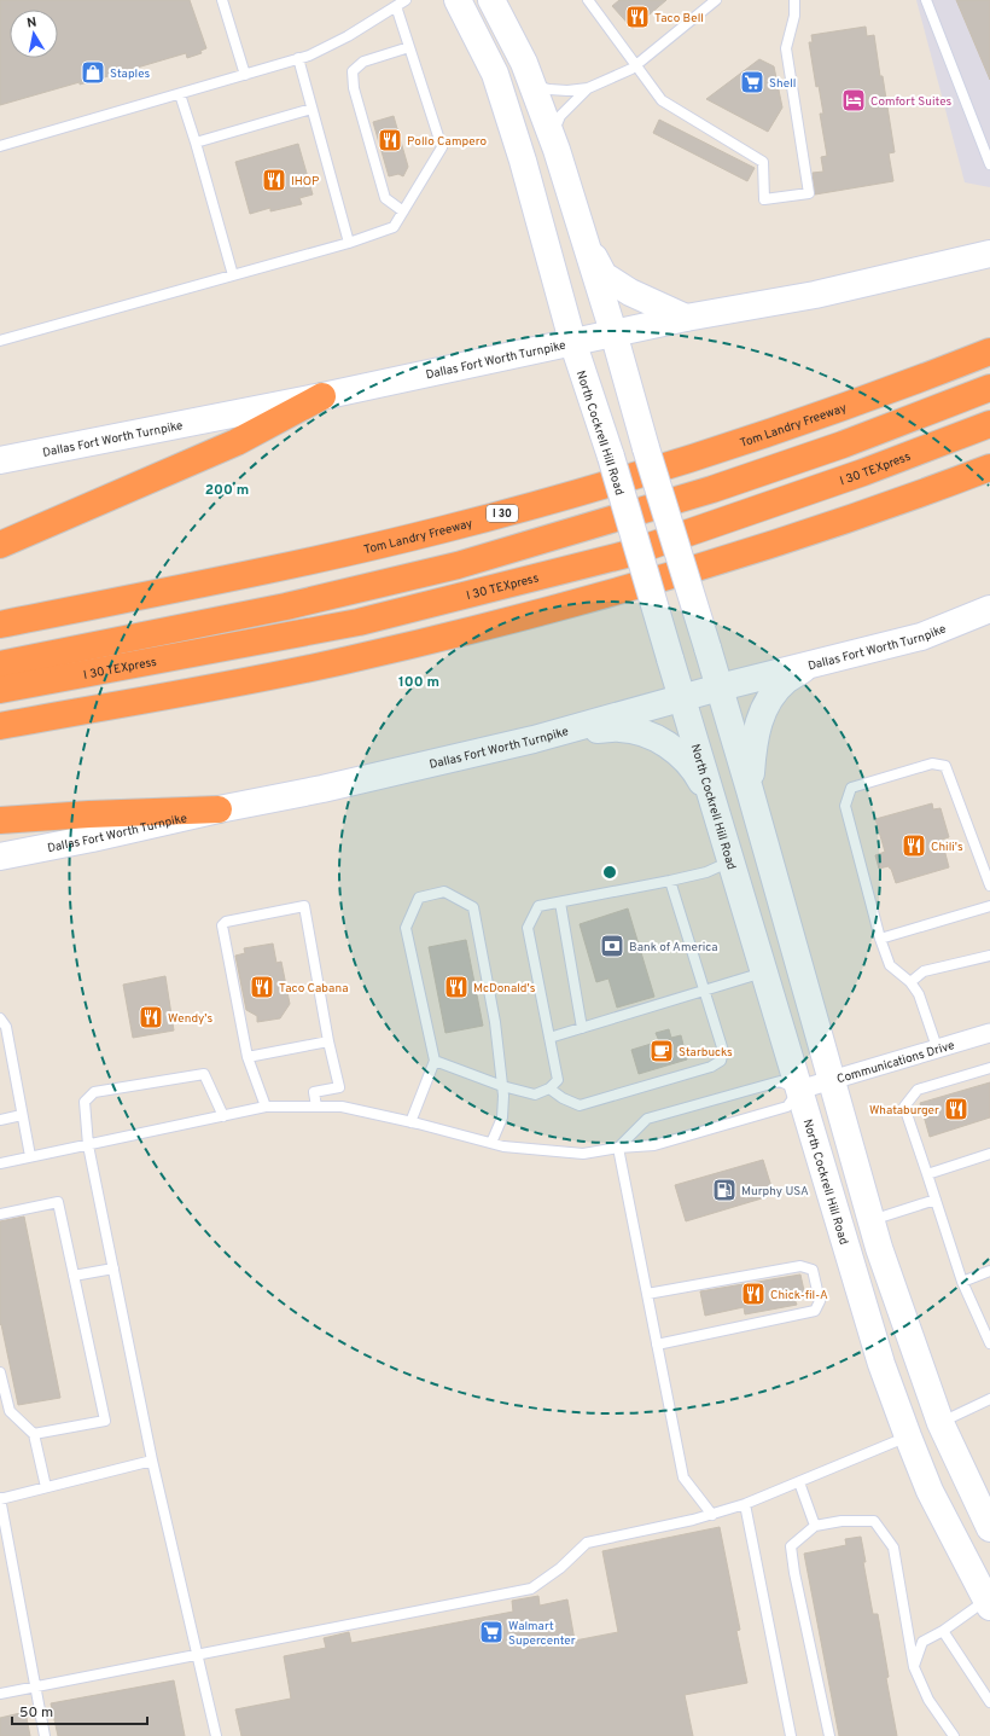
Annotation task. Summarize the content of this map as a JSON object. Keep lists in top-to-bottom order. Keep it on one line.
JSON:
{"streets":{"highway":["Tom Landry Freeway","I 30 TEXpress","I 30"],"main road":["Dallas Fort Worth Turnpike","North Cockrell Hill Road"],"street":["Communications Drive"]},"crossings":[["Dallas Fort Worth Turnpike","North Cockrell Hill Road"],["North Cockrell Hill Road","Communications Drive"]],"places":{"restaurant":["Taco Bell","Pollo Campero","IHOP","Chili's","Taco Cabana","McDonald's","Wendy's","Whataburger","Chick-fil-A"],"shop":["Staples"],"supermarket":["Shell","Walmart Supercenter"],"hotel":["Comfort Suites"],"bank":["Bank of America"],"cafe":["Starbucks"],"fuel station":["Murphy USA"]},"scale_bar":"50 m","north":"top","rings":["200 m","100 m"]}
